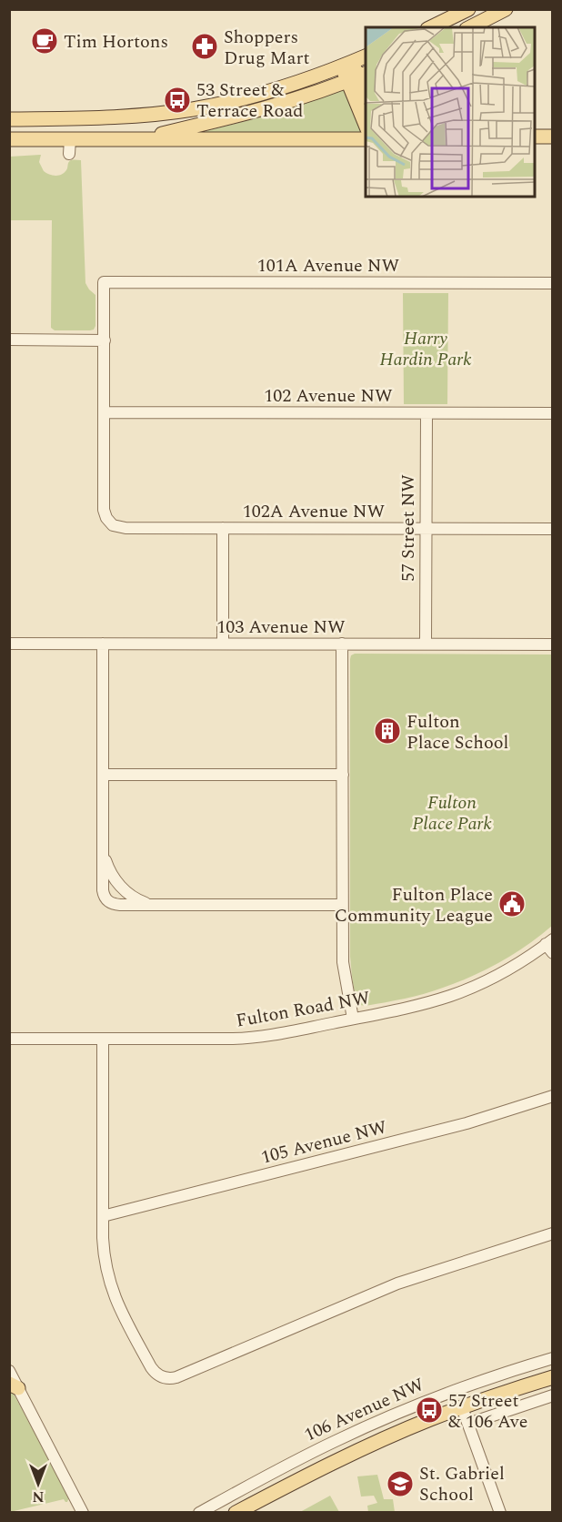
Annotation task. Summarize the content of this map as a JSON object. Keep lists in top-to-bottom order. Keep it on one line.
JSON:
{"streets":{"main road":["106 Avenue NW"],"street":["101A Avenue NW","102 Avenue NW","102A Avenue NW","57 Street NW","103 Avenue NW","Fulton Road NW","105 Avenue NW"]},"crossings":[["102 Avenue NW","102A Avenue NW"],["102 Avenue NW","57 Street NW"],["102A Avenue NW","57 Street NW"],["57 Street NW","103 Avenue NW"]],"parks":["Harry Hardin Park","Fulton Place Park"],"places":{"cafe":["Tim Hortons"],"pharmacy":["Shoppers Drug Mart"],"bus stop":["53 Street & Terrace Road","57 Street & 106 Ave"],"building":["Fulton Place School"],"public building":["Fulton Place Community League"],"school or university":["St. Gabriel School"]},"north":"bottom"}
